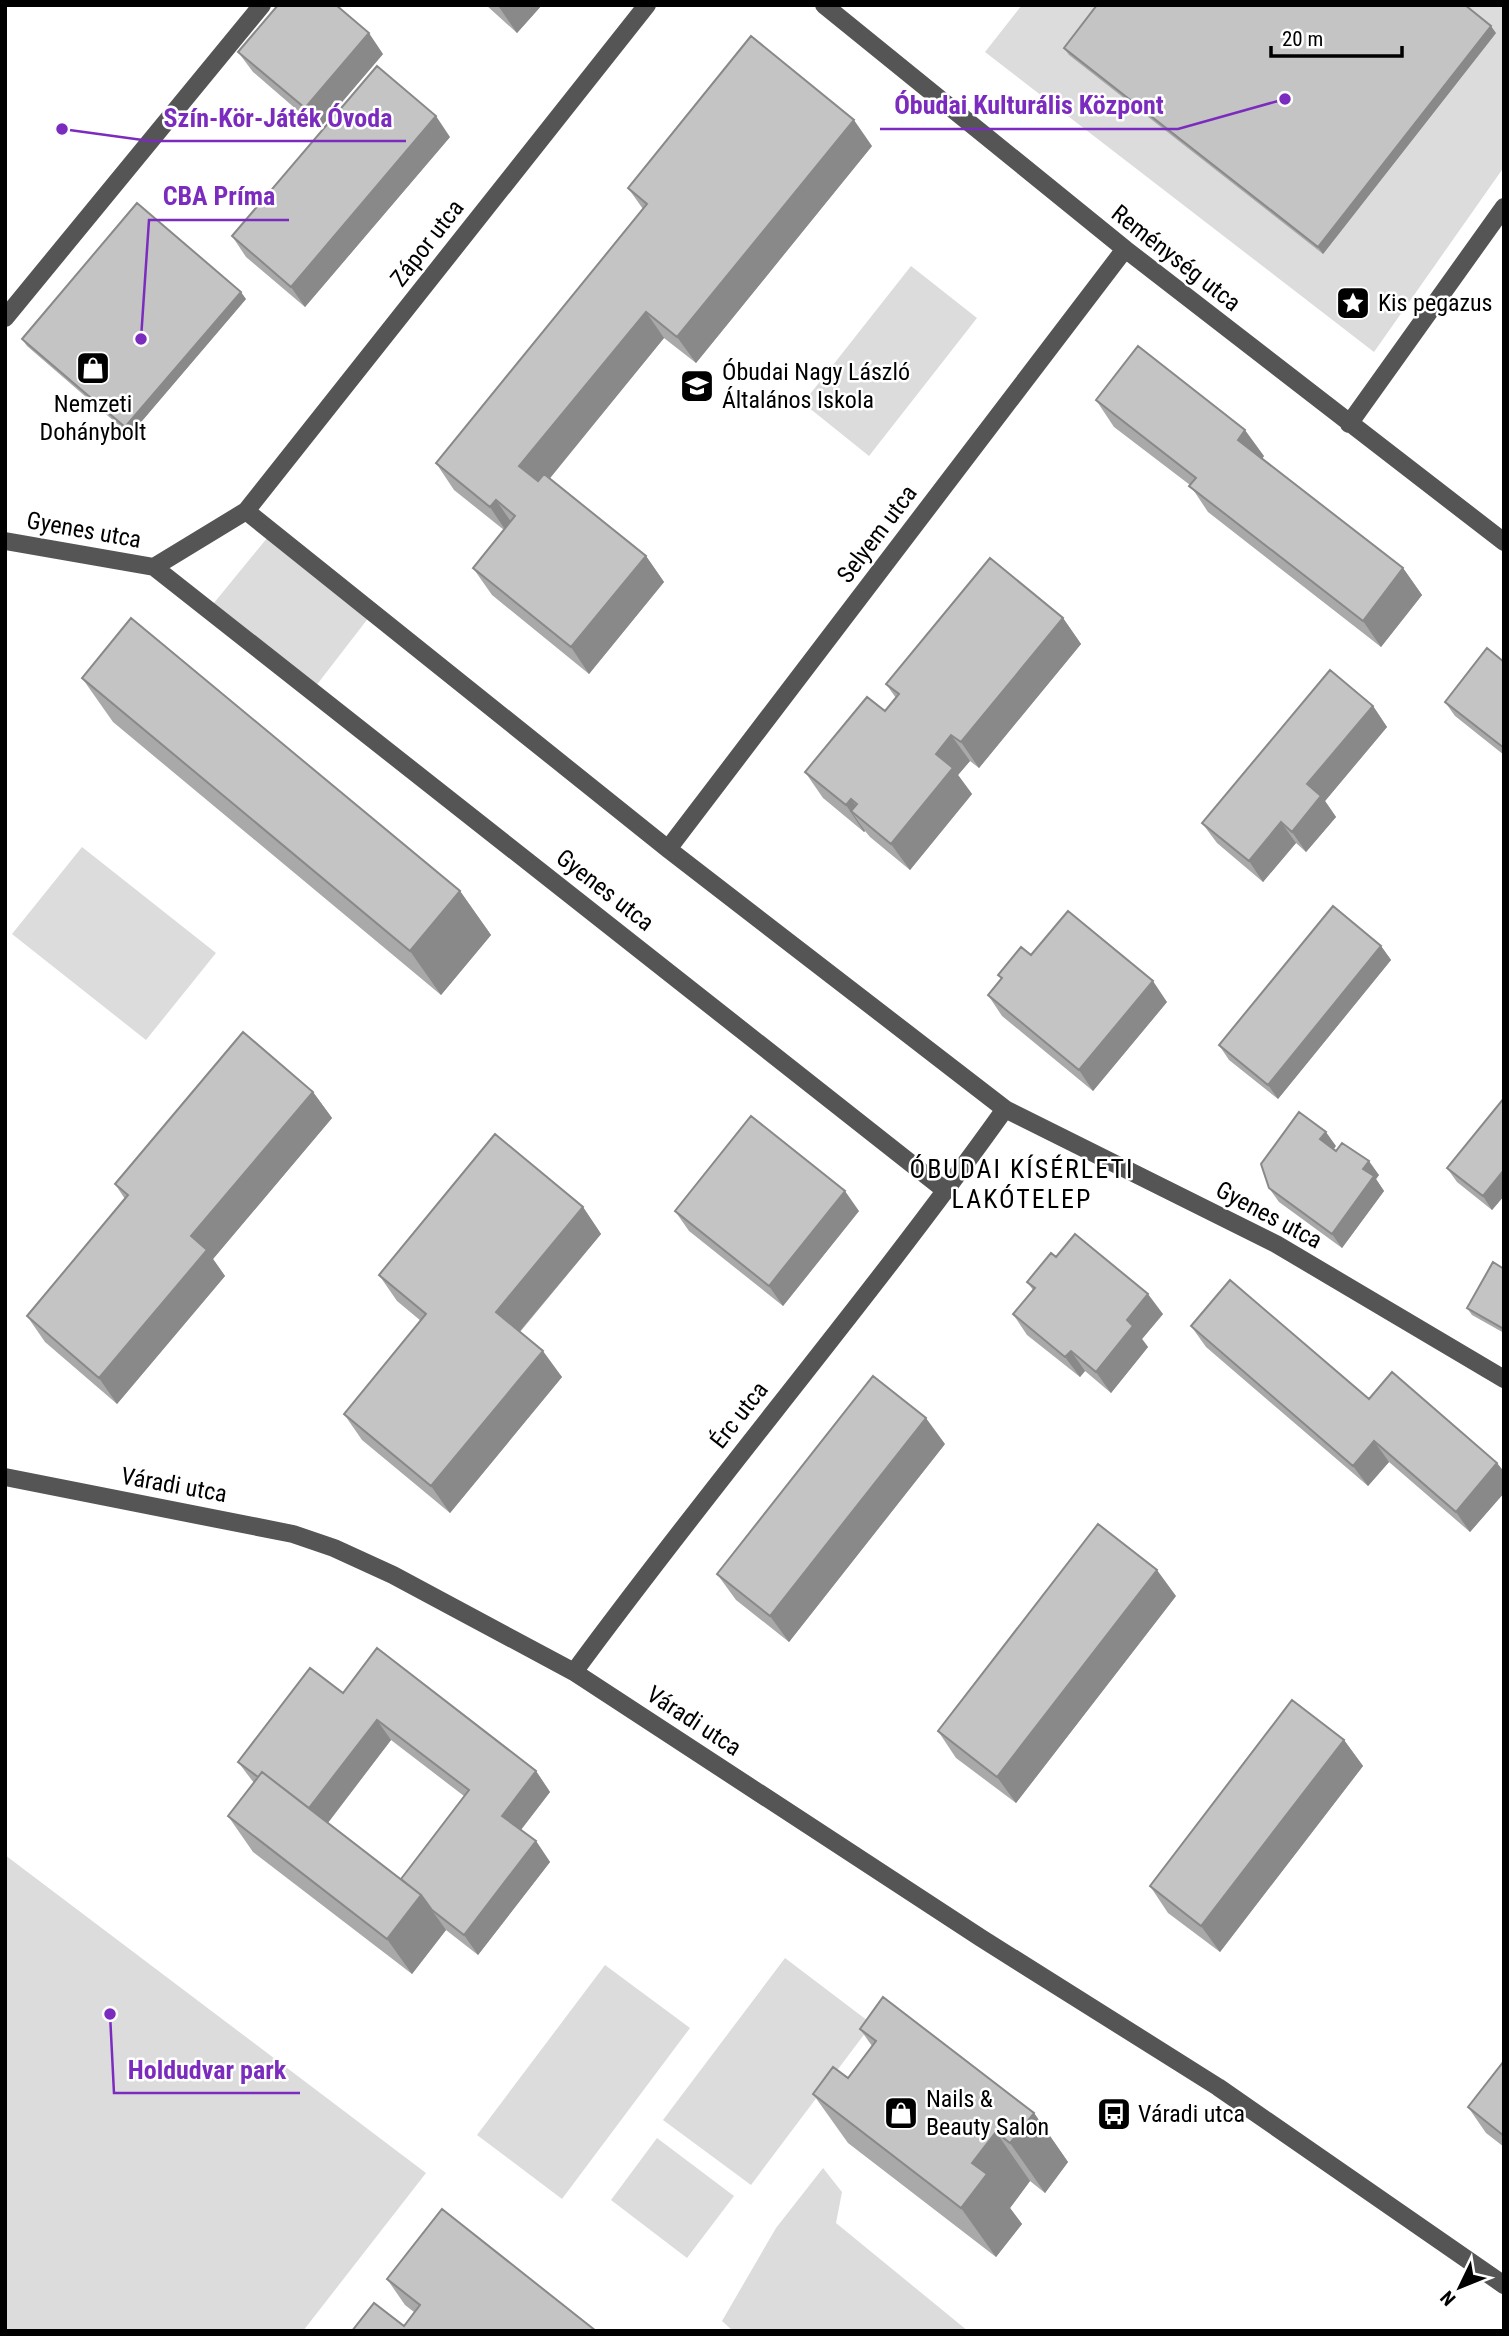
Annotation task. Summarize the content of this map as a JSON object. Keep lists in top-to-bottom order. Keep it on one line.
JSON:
{"streets":{"street":["Zápor utca","Reménység utca","Gyenes utca","Selyem utca","Érc utca","Váradi utca"]},"crossings":[["Zápor utca","Gyenes utca"],["Reménység utca","Selyem utca"],["Gyenes utca","Selyem utca"],["Gyenes utca","Érc utca"],["Érc utca","Váradi utca"]],"districts":["ÓBUDAI KÍSÉRLETI LAKÓTELEP"],"places":{"other":["Óbudai Kulturális Központ","Szín-Kör-Játék Óvoda","CBA Príma","Holdudvar park"],"place":["Kis pegazus"],"shop":["Nemzeti Dohánybolt","Nails & Beauty Salon"],"school or university":["Óbudai Nagy László Általános Iskola"],"bus stop":["Váradi utca"]},"scale_bar":"20 m","north":"bottom left"}
